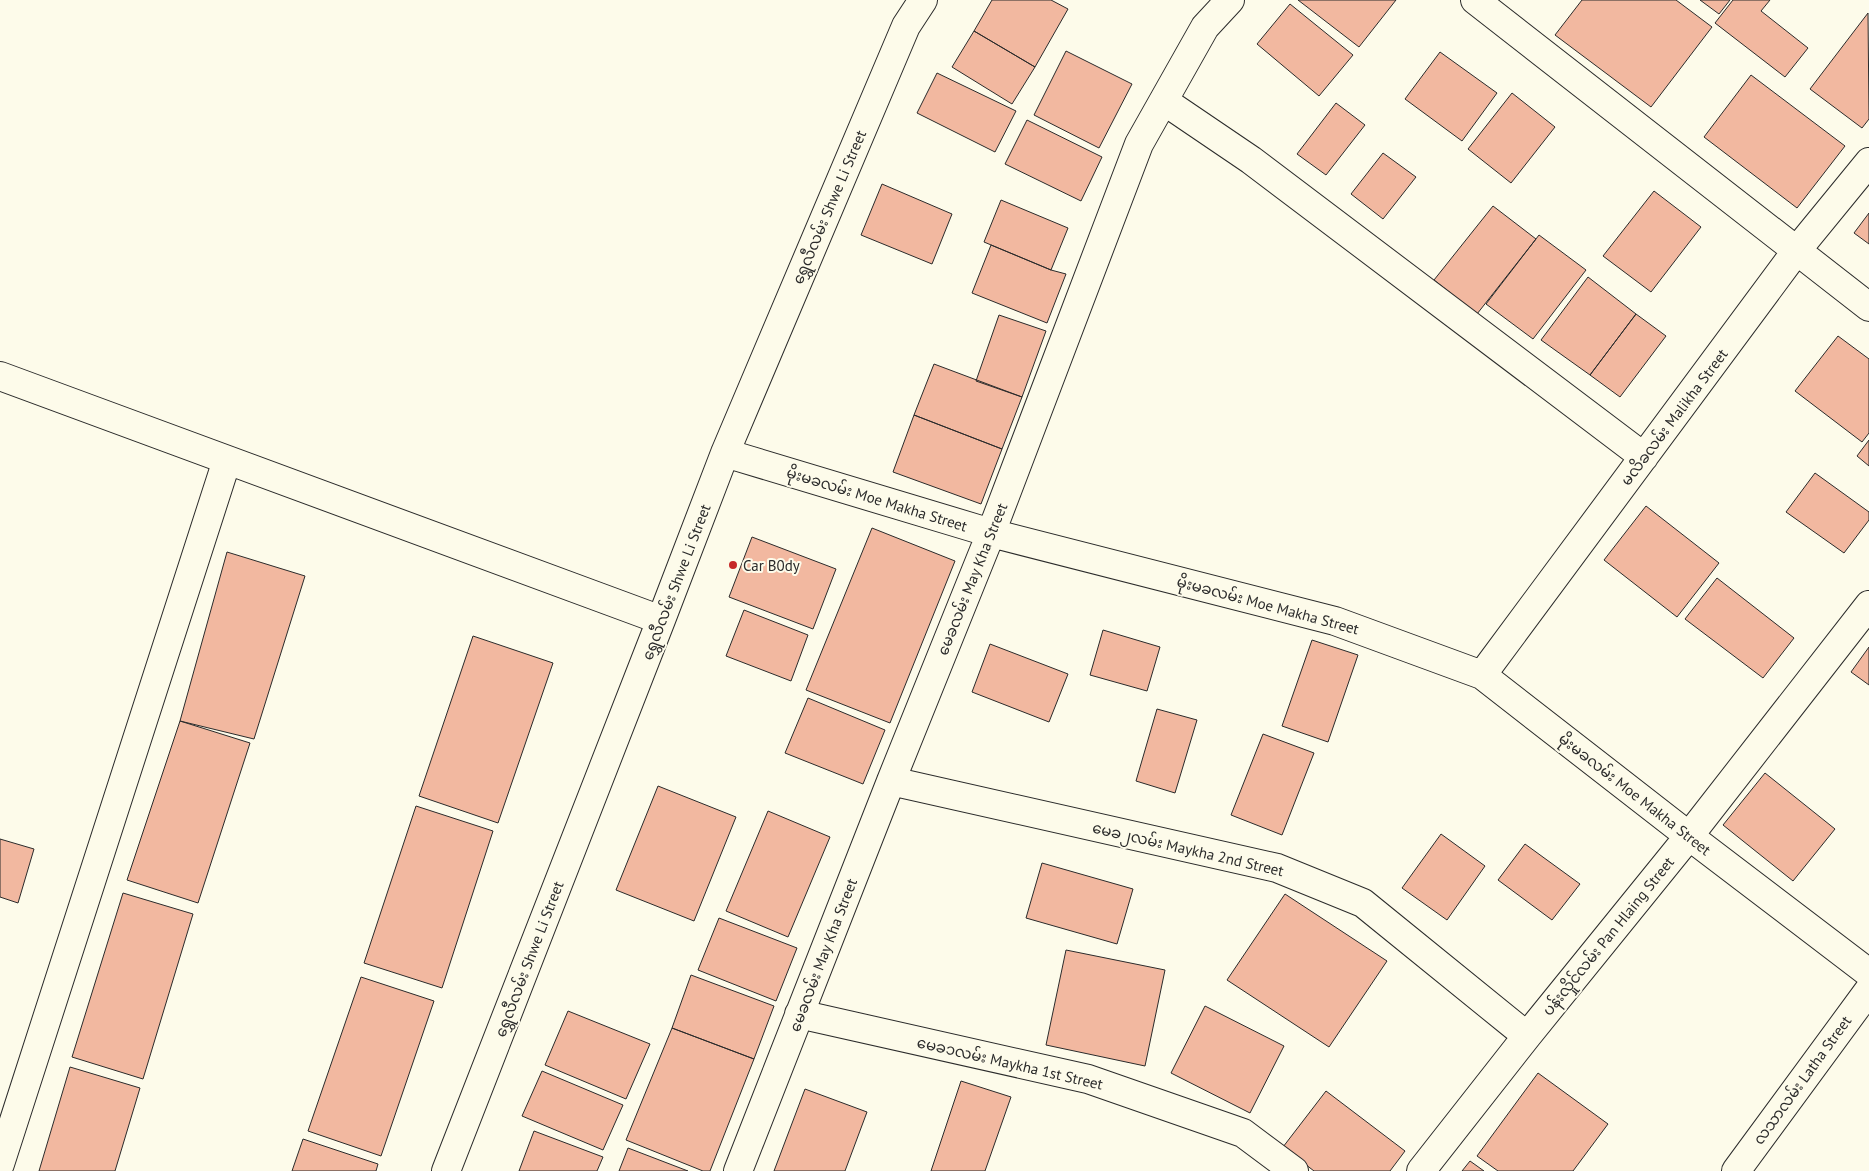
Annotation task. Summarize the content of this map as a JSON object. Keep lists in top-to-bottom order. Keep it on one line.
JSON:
{"streets":{"street":["ရွှေလီလမ်း Shwe Li Street","မလိခလမ်း Malikha Street","မိုးမခလမ်း Moe Makha Street","မေခလမ်း May Kha Street","မေခ၂လမ်း Maykha 2nd Street","ပန်းလှိုင်လမ်း Pan Hlaing Street","မေခ၁လမ်း Maykha 1st Street","လသာလမ်း Latha Street"]},"crossings":[["ရွှေလီလမ်း Shwe Li Street","မိုးမခလမ်း Moe Makha Street"],["မလိခလမ်း Malikha Street","မိုးမခလမ်း Moe Makha Street"],["မိုးမခလမ်း Moe Makha Street","မေခလမ်း May Kha Street"],["မိုးမခလမ်း Moe Makha Street","ပန်းလှိုင်လမ်း Pan Hlaing Street"],["မေခလမ်း May Kha Street","မေခ၂လမ်း Maykha 2nd Street"],["မေခလမ်း May Kha Street","မေခ၁လမ်း Maykha 1st Street"],["မေခ၂လမ်း Maykha 2nd Street","ပန်းလှိုင်လမ်း Pan Hlaing Street"]],"places":["Car B0dy"]}
